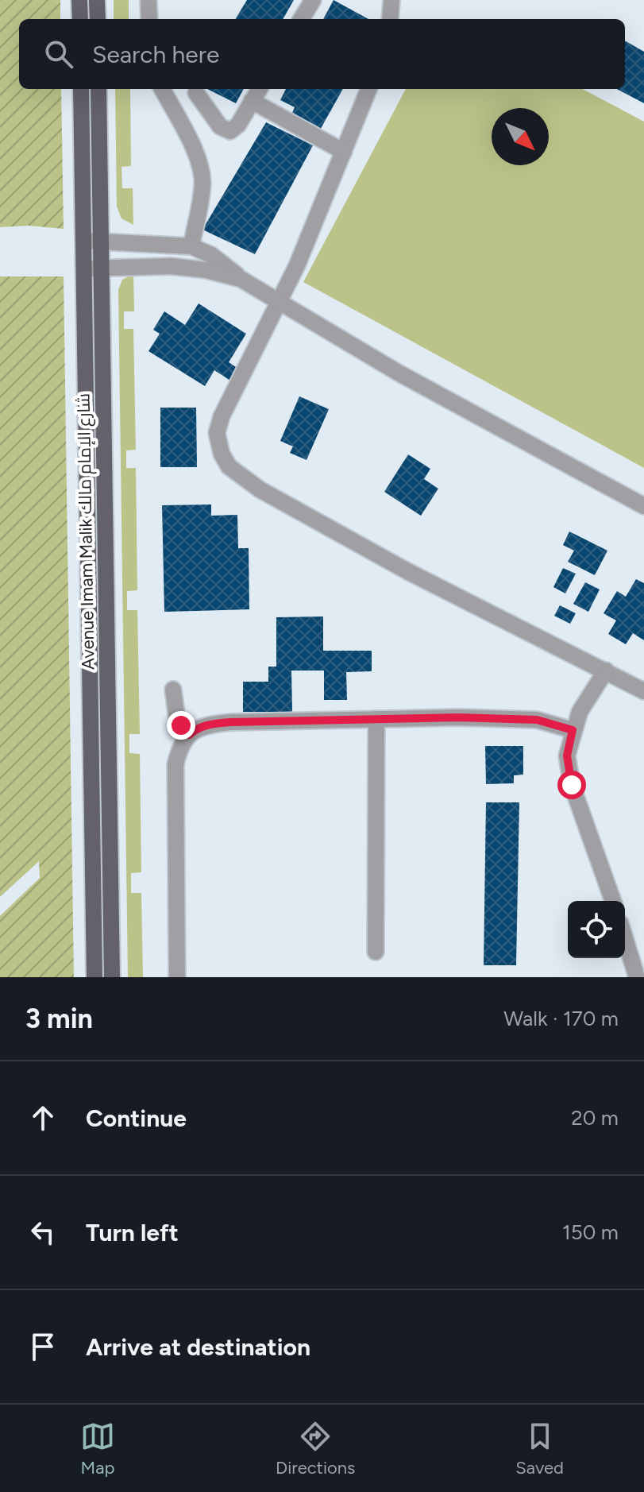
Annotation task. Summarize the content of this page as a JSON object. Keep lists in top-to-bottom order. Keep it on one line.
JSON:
{"streets":{"main road":["Avenue Imam Malik شارع الإمام مالك"]},"north":"bottom right","page":{"search":"Search here","heading":["3 min","Walk · 170 m"],"list":[["Continue","20 m"],["Turn left","150 m"],"Arrive at destination"],"nav":["Map","Directions","Saved"]}}
